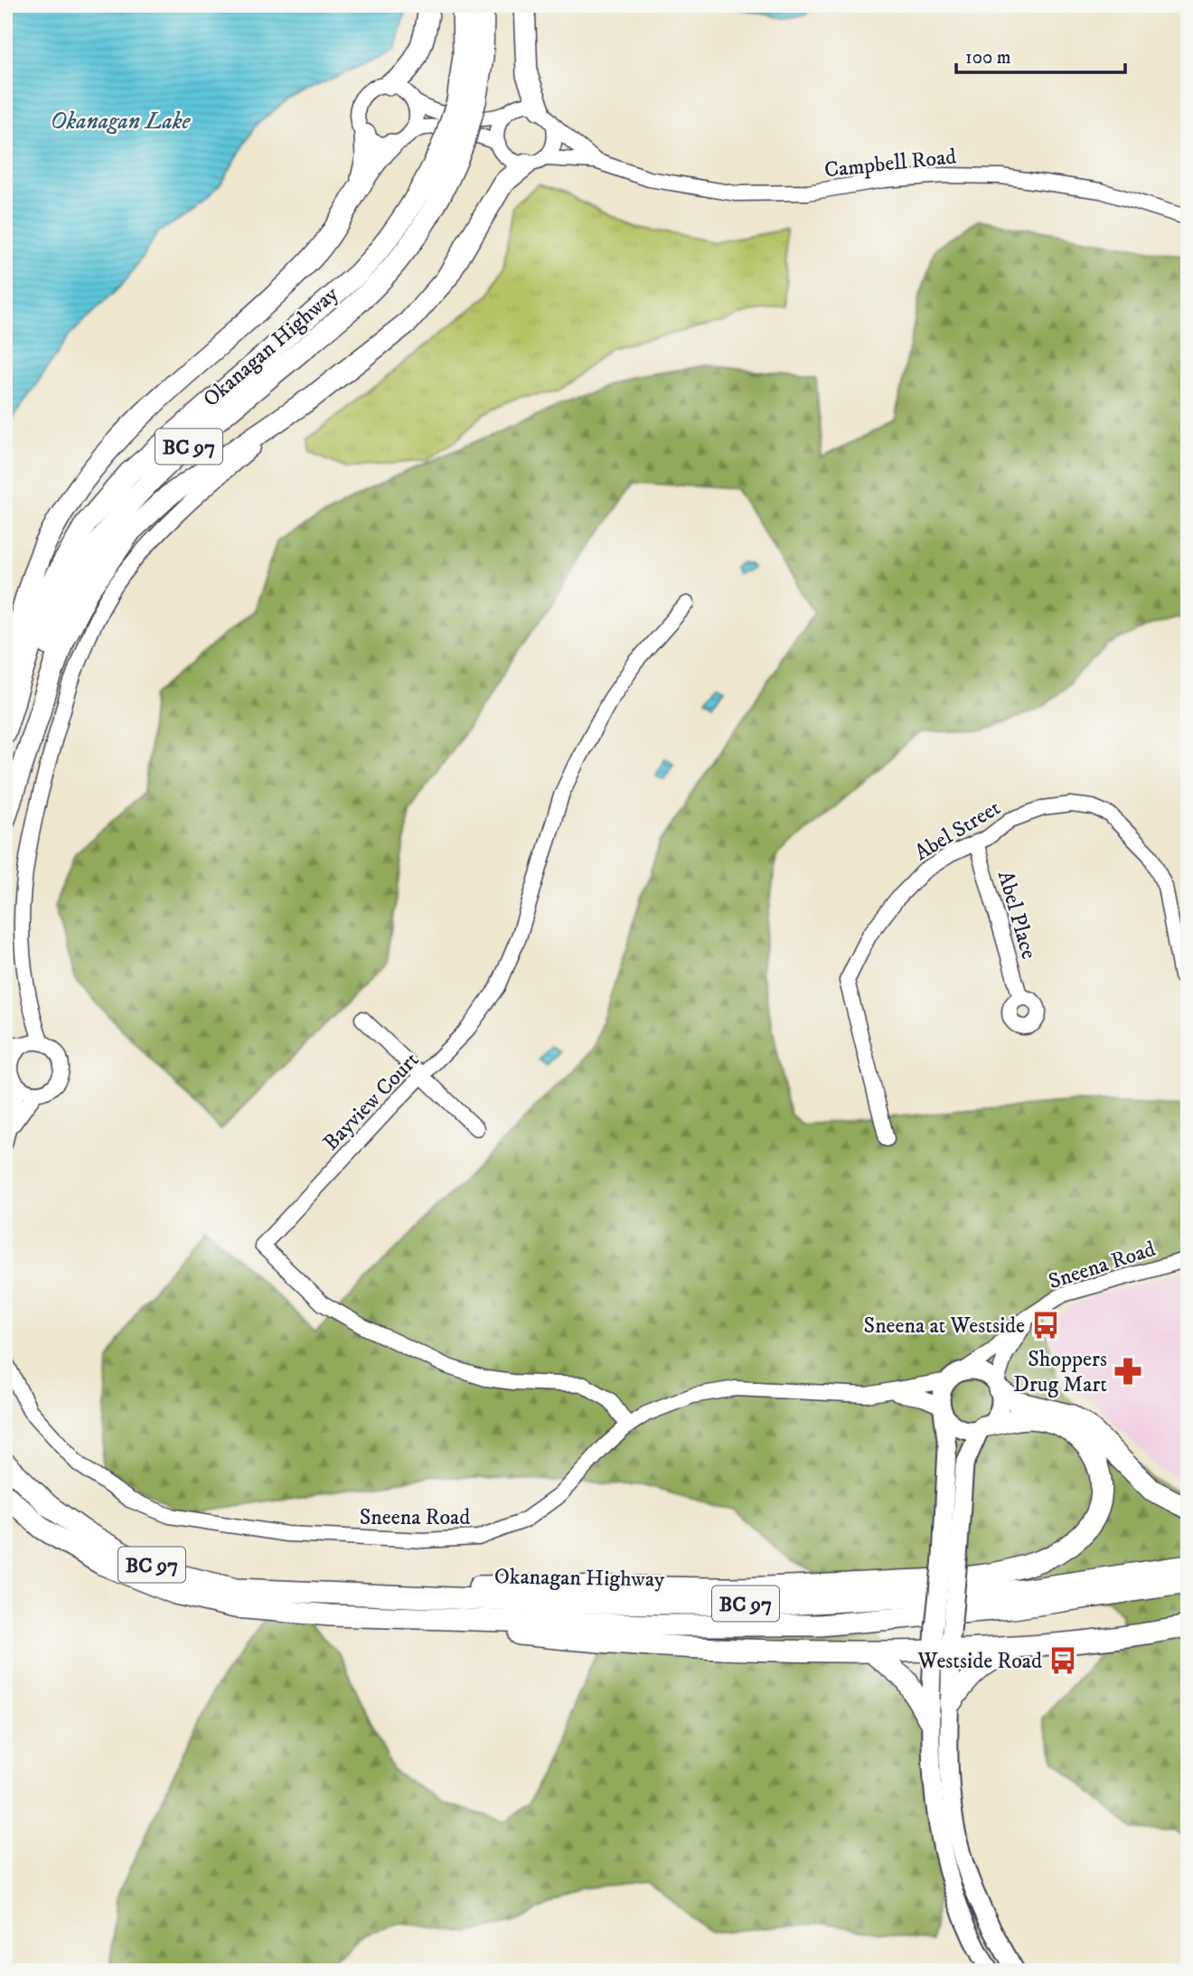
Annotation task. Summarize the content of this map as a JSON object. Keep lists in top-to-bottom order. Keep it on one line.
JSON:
{"streets":{"highway":["Okanagan Highway","BC 97"],"street":["Campbell Road","Abel Street","Abel Place","Bayview Court","Sneena Road"]},"crossings":[["Abel Street","Abel Place"],["Bayview Court","Sneena Road"]],"water":["Okanagan Lake"],"places":{"bus stop":["Sneena at Westside","Westside Road"],"pharmacy":["Shoppers Drug Mart"]},"scale_bar":"100 m"}
